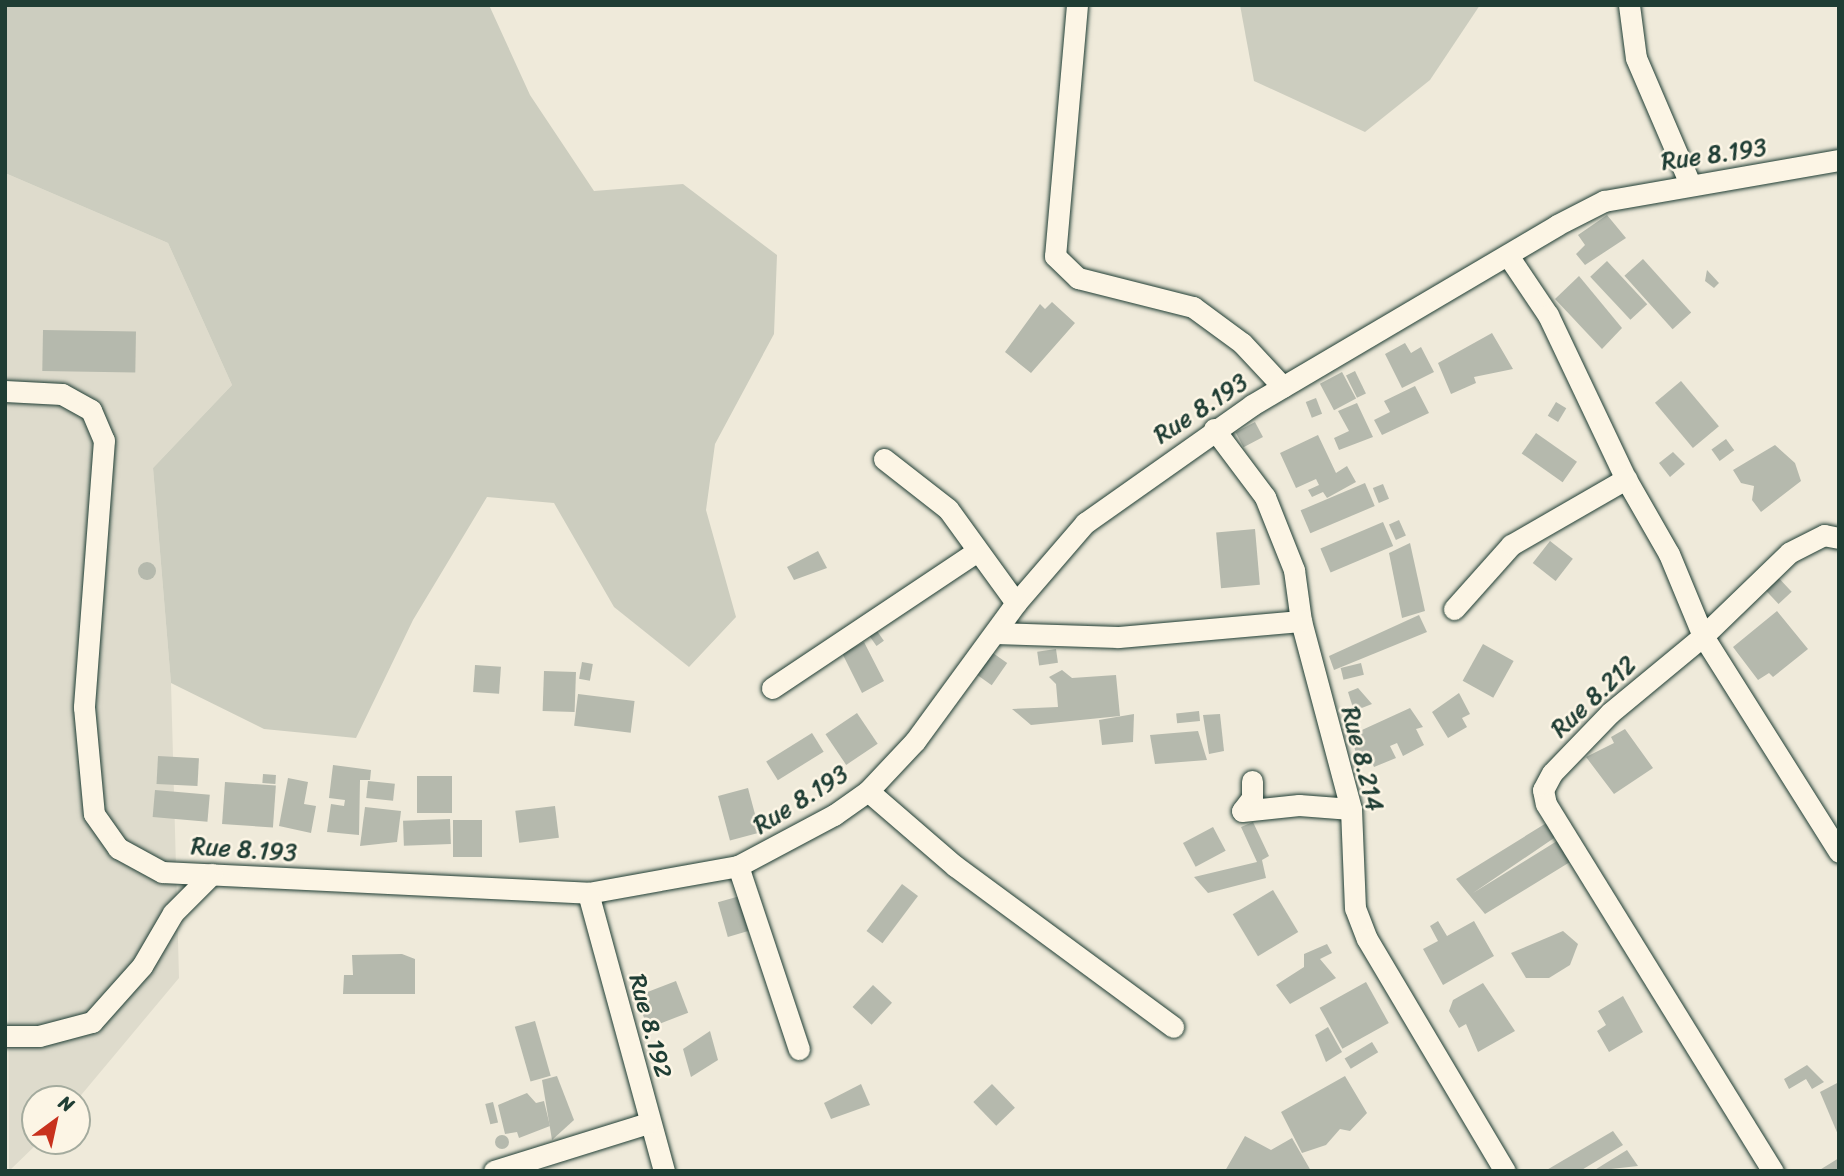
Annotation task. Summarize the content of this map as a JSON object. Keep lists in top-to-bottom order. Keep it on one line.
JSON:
{"streets":{"street":["Rue 8.193","Rue 8.212","Rue 8.214","Rue 8.192"]},"crossings":[["Rue 8.193","Rue 8.214"],["Rue 8.193","Rue 8.192"]],"north":"top right"}
